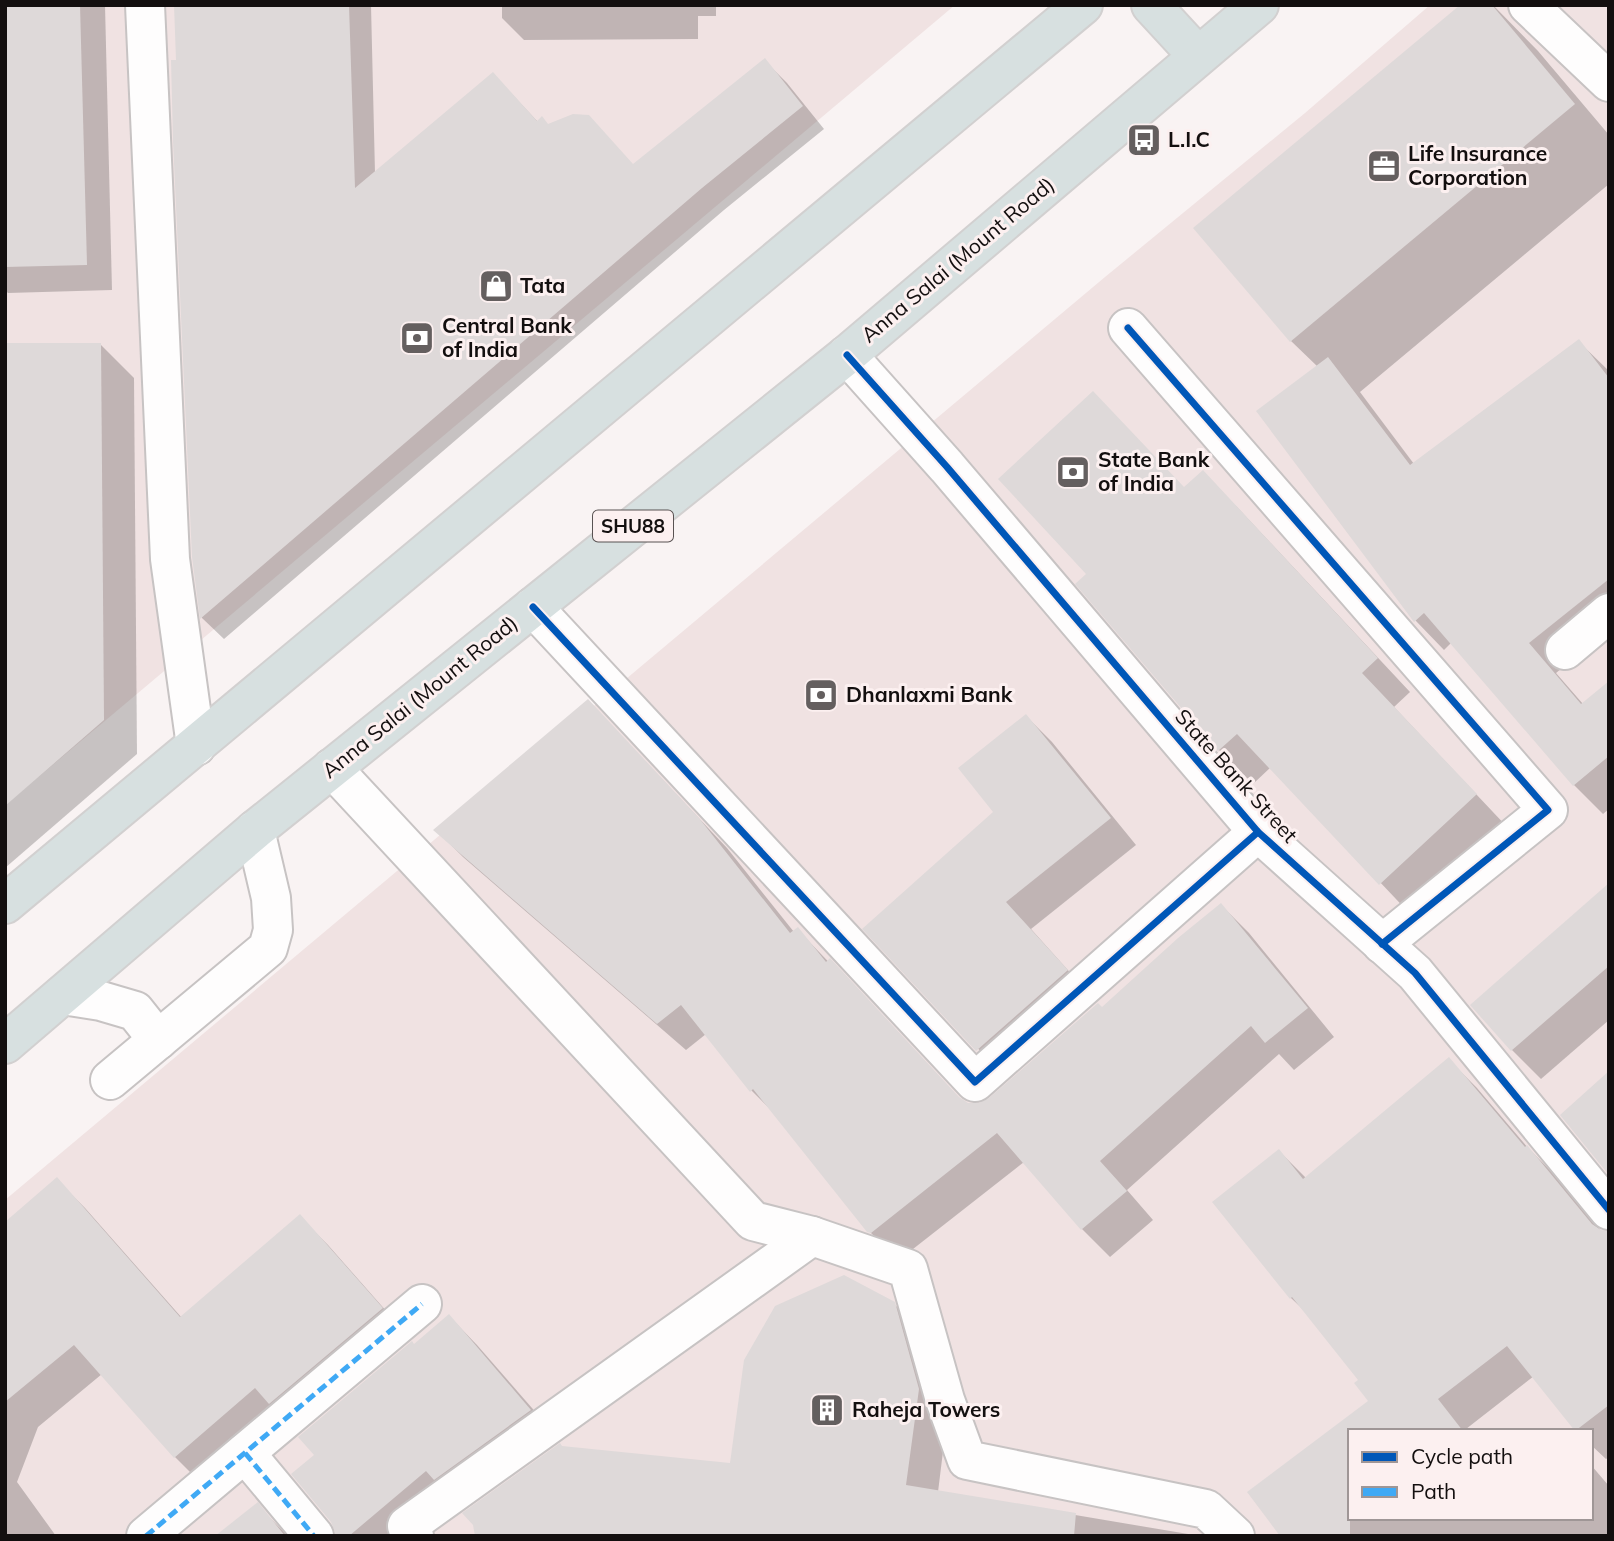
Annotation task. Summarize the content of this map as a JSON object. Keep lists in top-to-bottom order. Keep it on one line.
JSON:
{"streets":{"main road":["Anna Salai (Mount Road)","SHU88"],"street":["State Bank Street"]},"crossings":[["Anna Salai (Mount Road)","State Bank Street"]],"places":{"bus stop":["L.I.C"],"office":["Life Insurance Corporation"],"shop":["Tata"],"bank":["Central Bank of India","State Bank of India","Dhanlaxmi Bank"],"building":["Raheja Towers"]},"legend":["Cycle path","Path"]}
